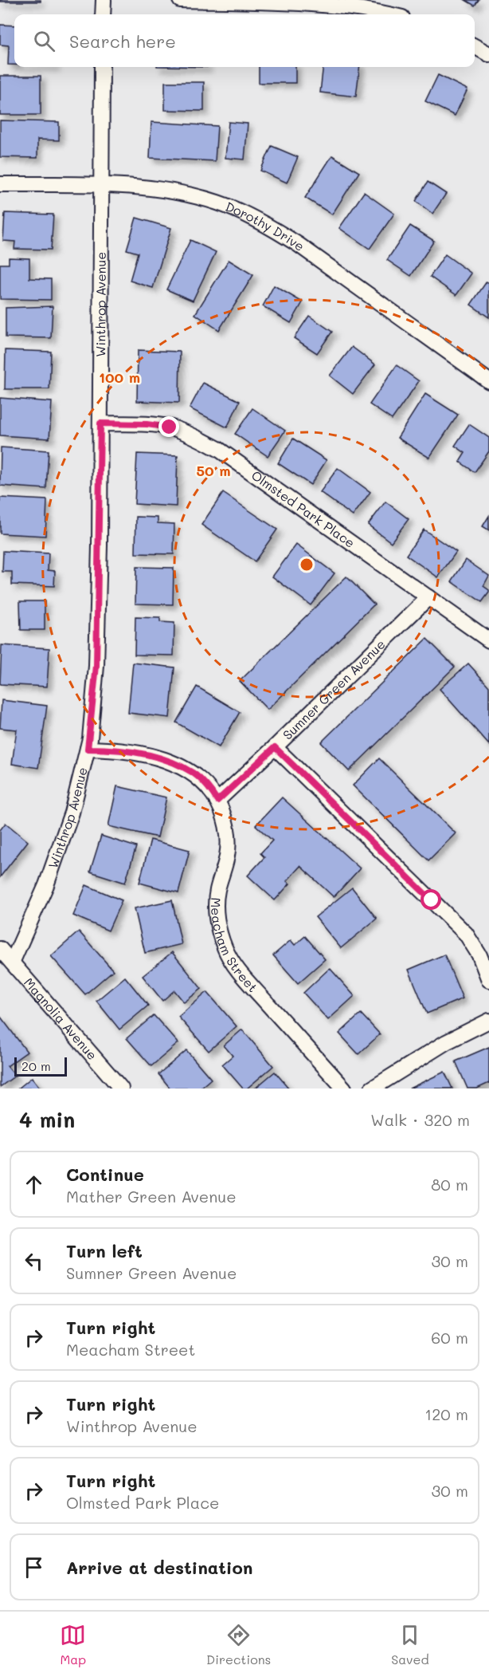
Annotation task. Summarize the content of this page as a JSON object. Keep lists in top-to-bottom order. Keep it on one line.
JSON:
{"streets":{"street":["Dorothy Drive","Winthrop Avenue","Olmsted Park Place","Sumner Green Avenue","Meacham Street","Magnolia Avenue"]},"crossings":[["Dorothy Drive","Winthrop Avenue"],["Winthrop Avenue","Olmsted Park Place"],["Winthrop Avenue","Meacham Street"],["Winthrop Avenue","Magnolia Avenue"],["Olmsted Park Place","Sumner Green Avenue"],["Sumner Green Avenue","Meacham Street"]],"scale_bar":"20 m","page":{"search":"Search here","scale":"20 m","heading":["4 min","Walk · 320 m"],"list":[["Continue","Mather Green Avenue","80 m"],["Turn left","Sumner Green Avenue","30 m"],["Turn right","Meacham Street","60 m"],["Turn right","Winthrop Avenue","120 m"],["Turn right","Olmsted Park Place","30 m"],"Arrive at destination"],"nav":["Map","Directions","Saved"]},"rings":["100 m","50 m"]}
